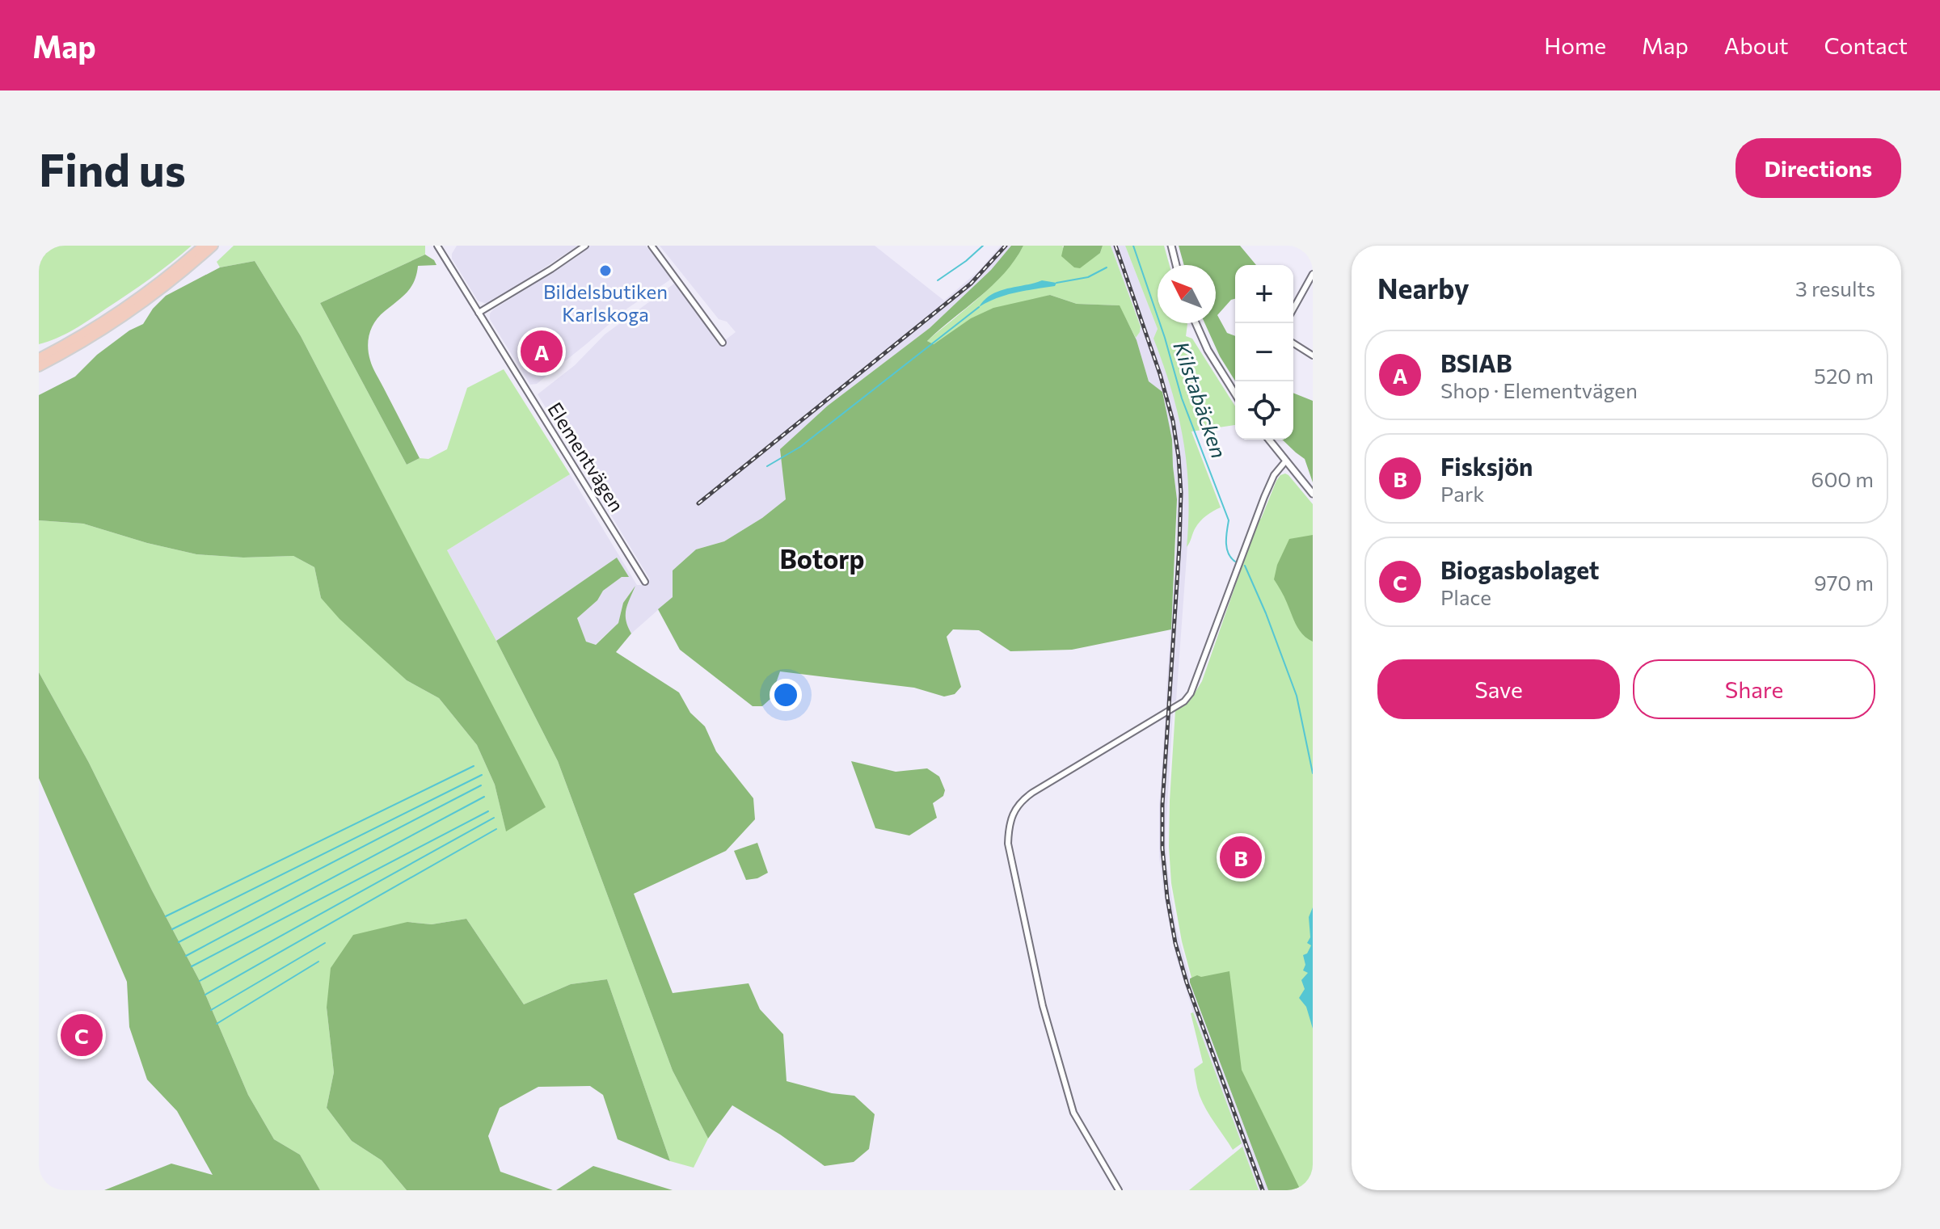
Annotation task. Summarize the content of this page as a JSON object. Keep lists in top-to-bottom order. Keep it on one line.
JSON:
{"streets":{"street":["Elementvägen"]},"districts":["Botorp"],"water":["Kilstabäcken"],"places":["Bildelsbutiken Karlskoga"],"north":"top left","page":{"header":"Map","nav":["Home","Map","About","Contact"],"buttons":["Directions",["Save","Share"]],"title":"Find us","heading":["Nearby","3 results"],"map_buttons":["+","−"],"pins":["A","B","C"],"list":[{"mark":"A","name":"BSIAB","note":"Shop · Elementvägen","value":"520 m"},{"mark":"B","name":"Fisksjön","note":"Park","value":"600 m"},{"mark":"C","name":"Biogasbolaget","note":"Place","value":"970 m"}]}}
